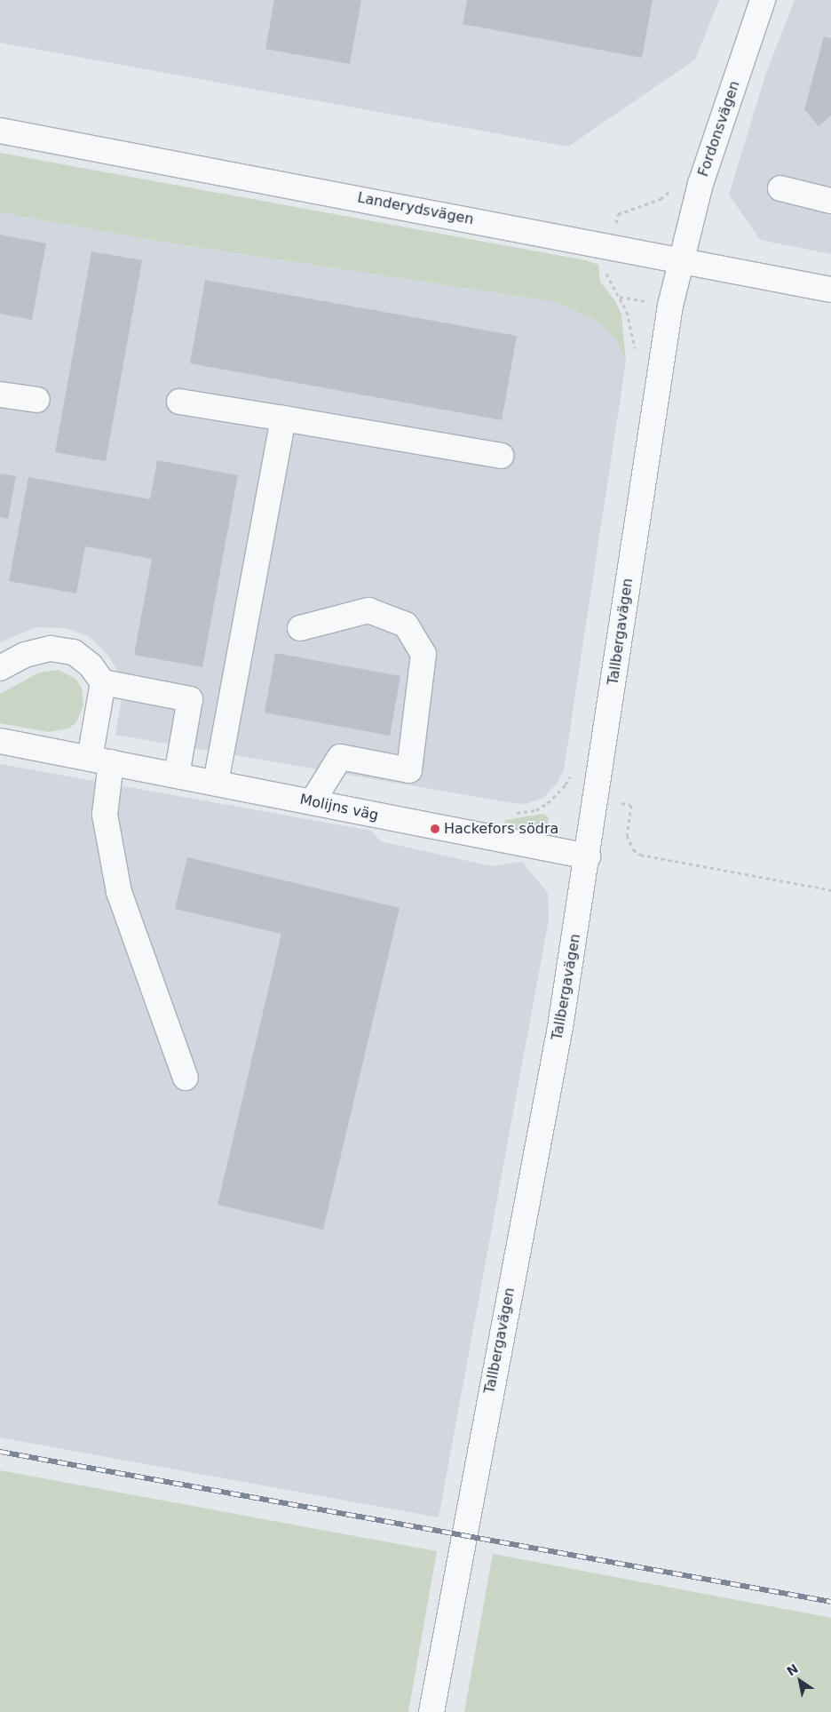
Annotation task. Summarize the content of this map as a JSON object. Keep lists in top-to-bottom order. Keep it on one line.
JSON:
{"streets":{"street":["Fordonsvägen","Landerydsvägen","Tallbergavägen","Molijns väg"]},"crossings":[["Fordonsvägen","Landerydsvägen"],["Fordonsvägen","Tallbergavägen"],["Landerydsvägen","Tallbergavägen"],["Tallbergavägen","Molijns väg"]],"places":["Hackefors södra"],"north":"top left"}
